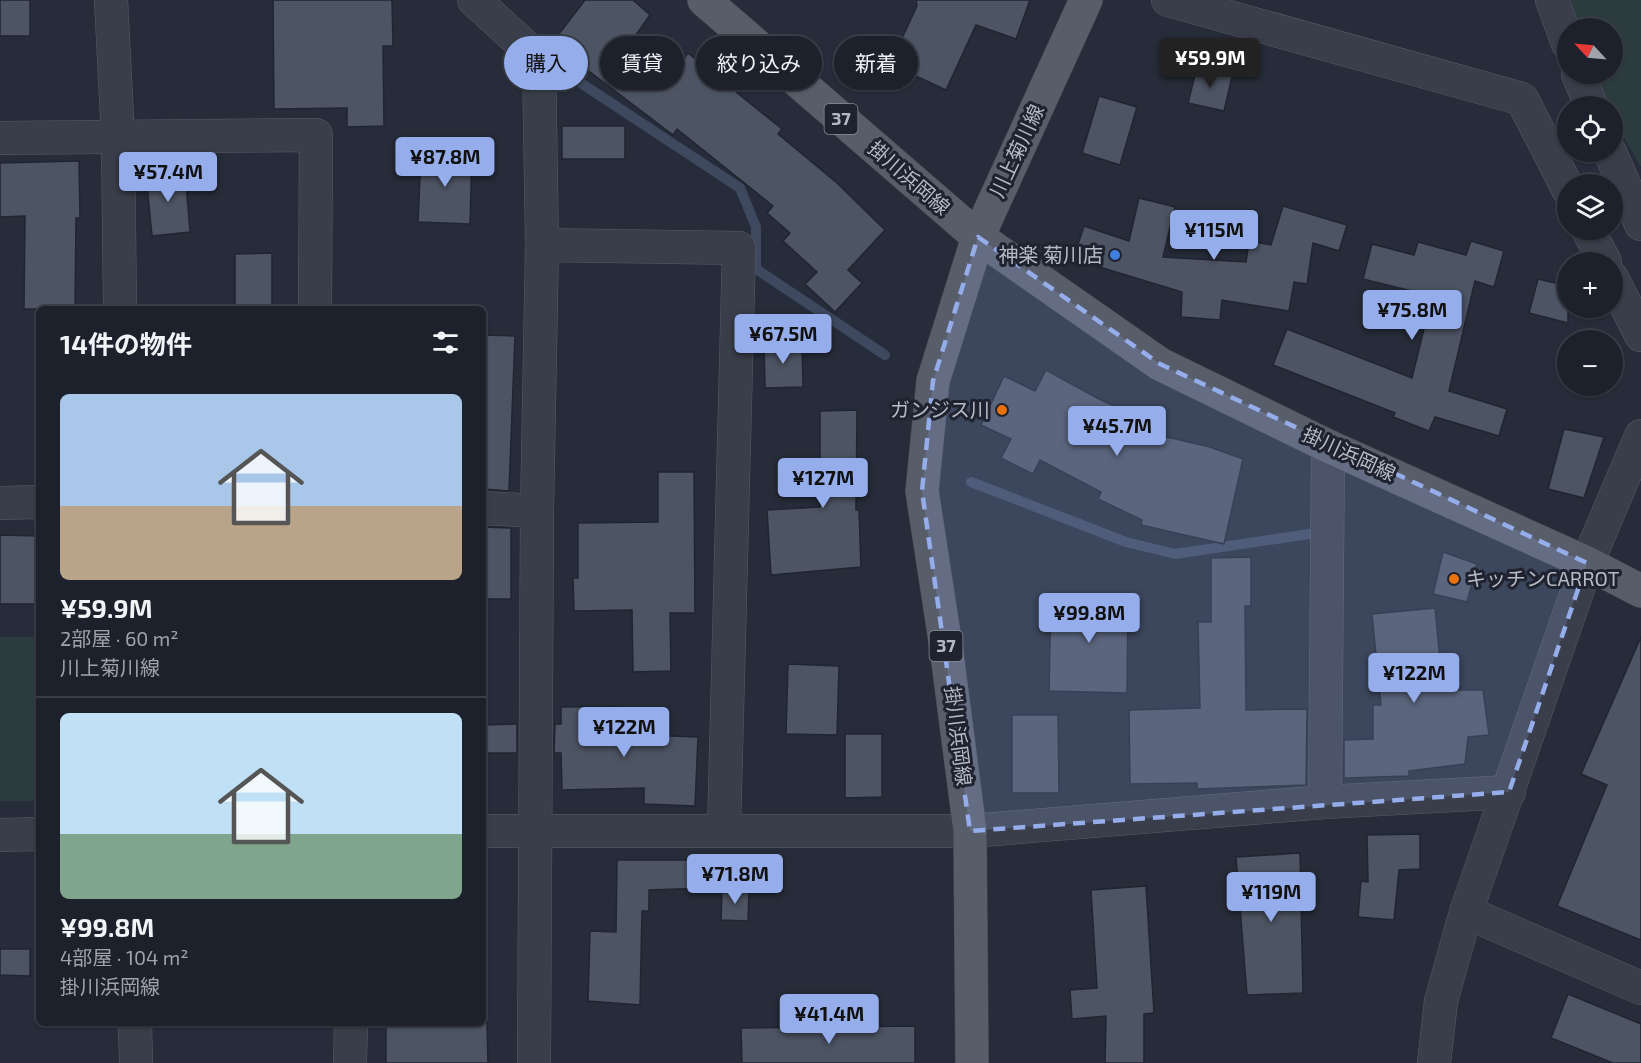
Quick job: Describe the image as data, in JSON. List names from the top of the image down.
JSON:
{
  "streets": {
    "main road": ["37", "川上菊川線", "掛川浜岡線"]
  },
  "crossings": [
    ["川上菊川線", "掛川浜岡線"]
  ],
  "places": ["神楽 菊川店", "ガンジス川", "キッチンCARROT"],
  "north": "top left",
  "page": {
    "map_buttons": ["+", "−"],
    "chip": [
      "購入",
      "賃貸",
      "絞り込み",
      "新着"
    ],
    "price": [
      "¥59.9M",
      "¥87.8M",
      "¥57.4M",
      "¥115M",
      "¥75.8M",
      "¥67.5M",
      "¥45.7M",
      "¥127M",
      "¥99.8M",
      "¥122M",
      "¥122M",
      "¥71.8M",
      "¥119M",
      "¥41.4M"
    ],
    "heading": "14件の物件",
    "list": [
      {
        "name": "¥59.9M",
        "note": "2部屋 · 60 m² · 川上菊川線"
      },
      {
        "name": "¥99.8M",
        "note": "4部屋 · 104 m² · 掛川浜岡線"
      }
    ]
  }
}
